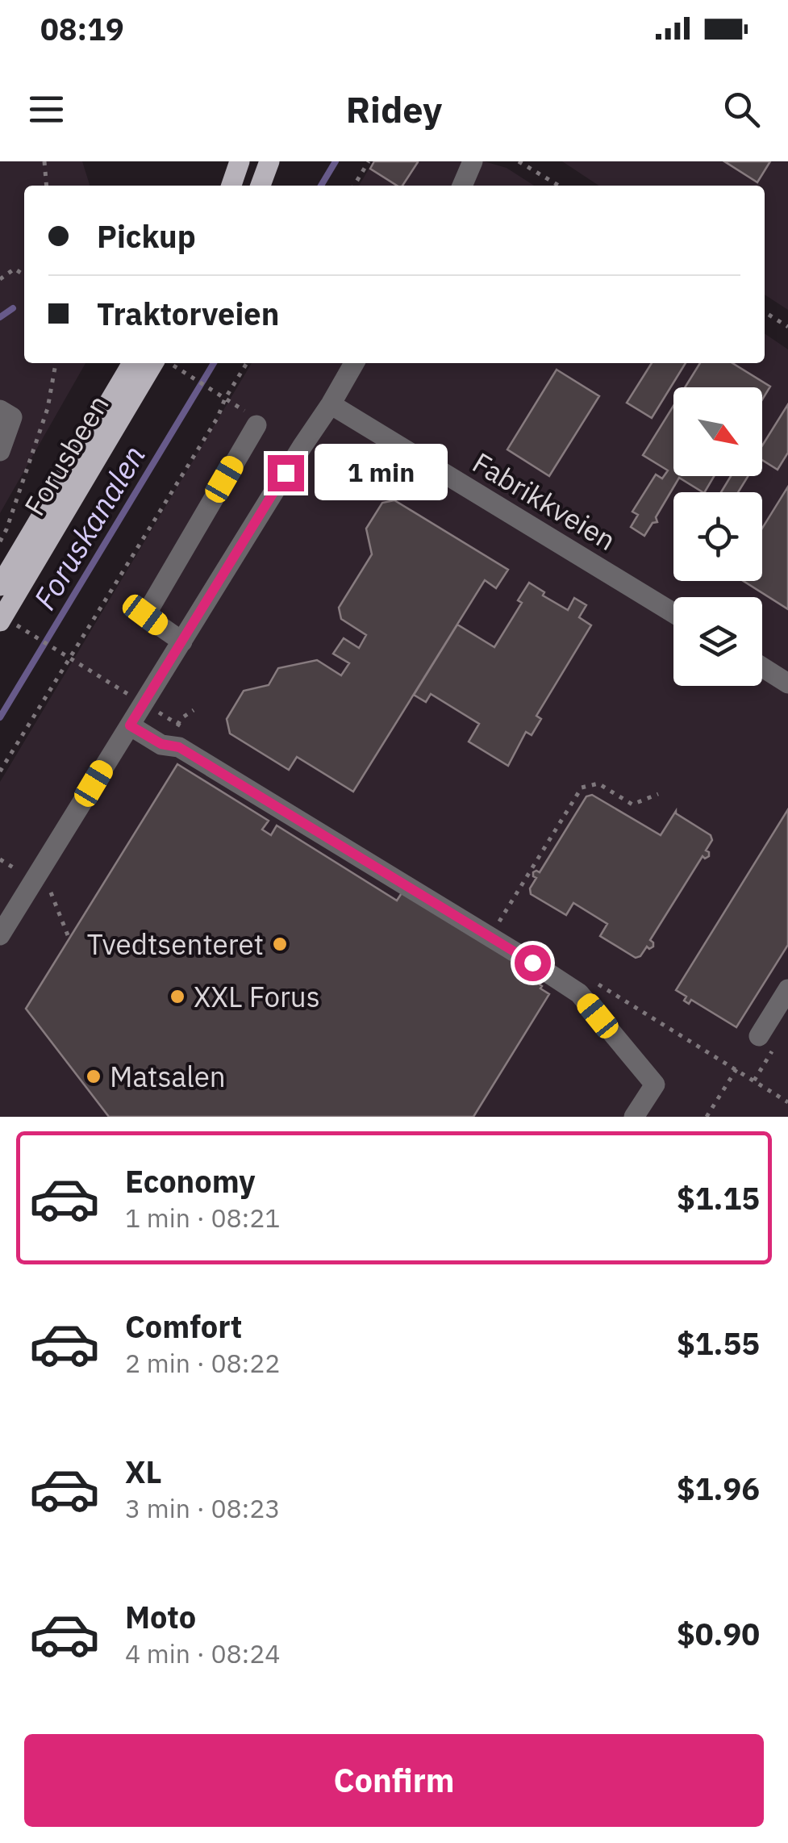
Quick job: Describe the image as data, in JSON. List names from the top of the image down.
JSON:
{
  "streets": {
    "main road": ["Forusbeen"],
    "street": ["Fabrikkveien"]
  },
  "water": ["Foruskanalen"],
  "places": ["Tvedtsenteret", "XXL Forus", "Matsalen"],
  "north": "bottom right",
  "page": {
    "status": "08:19",
    "header": "Ridey",
    "banner": ["Pickup", "Traktorveien"],
    "bubble": "1 min",
    "list": [
      {
        "name": "Economy",
        "note": "1 min · 08:21",
        "value": "$1.15"
      },
      {
        "name": "Comfort",
        "note": "2 min · 08:22",
        "value": "$1.55"
      },
      {
        "name": "XL",
        "note": "3 min · 08:23",
        "value": "$1.96"
      },
      {
        "name": "Moto",
        "note": "4 min · 08:24",
        "value": "$0.90"
      }
    ],
    "buttons": "Confirm"
  }
}
